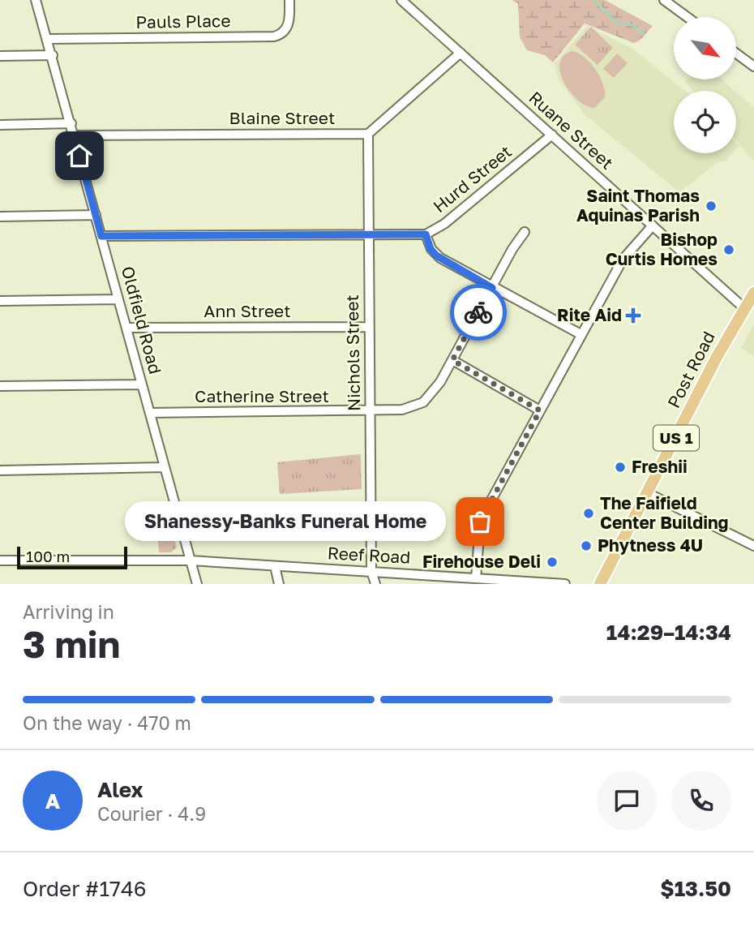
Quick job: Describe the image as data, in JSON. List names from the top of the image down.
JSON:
{
  "streets": {
    "main road": ["Post Road", "US 1"],
    "street": [
      "Pauls Place",
      "Blaine Street",
      "Ruane Street",
      "Hurd Street",
      "Ann Street",
      "Oldfield Road",
      "Nichols Street",
      "Catherine Street",
      "Reef Road"
    ]
  },
  "crossings": [
    ["Pauls Place", "Oldfield Road"],
    ["Blaine Street", "Oldfield Road"],
    ["Blaine Street", "Nichols Street"],
    ["Ruane Street", "Hurd Street"],
    ["Ruane Street", "Post Road"],
    ["Hurd Street", "Oldfield Road"],
    ["Hurd Street", "Nichols Street"],
    ["Ann Street", "Oldfield Road"],
    ["Ann Street", "Nichols Street"],
    ["Oldfield Road", "Catherine Street"],
    ["Oldfield Road", "Reef Road"],
    ["Nichols Street", "Catherine Street"],
    ["Nichols Street", "Reef Road"]
  ],
  "places": {
    "other": [
      "Saint Thomas Aquinas Parish",
      "Bishop Curtis Homes",
      "Freshii",
      "The Faifield Center Building",
      "Shanessy-Banks Funeral Home",
      "Phytness 4U",
      "Firehouse Deli"
    ],
    "health": ["Rite Aid"]
  },
  "scale_bar": "100 m",
  "north": "bottom right",
  "page": {
    "bubble": "Shanessy-Banks Funeral Home",
    "scale": "100 m",
    "heading": ["3 min", "Arriving in", "14:29–14:34"],
    "panel": [
      "Alex",
      "Courier · 4.9",
      "Order #1746",
      "$13.50"
    ],
    "bar": "On the way · 470 m",
    "round": "A"
  }
}
